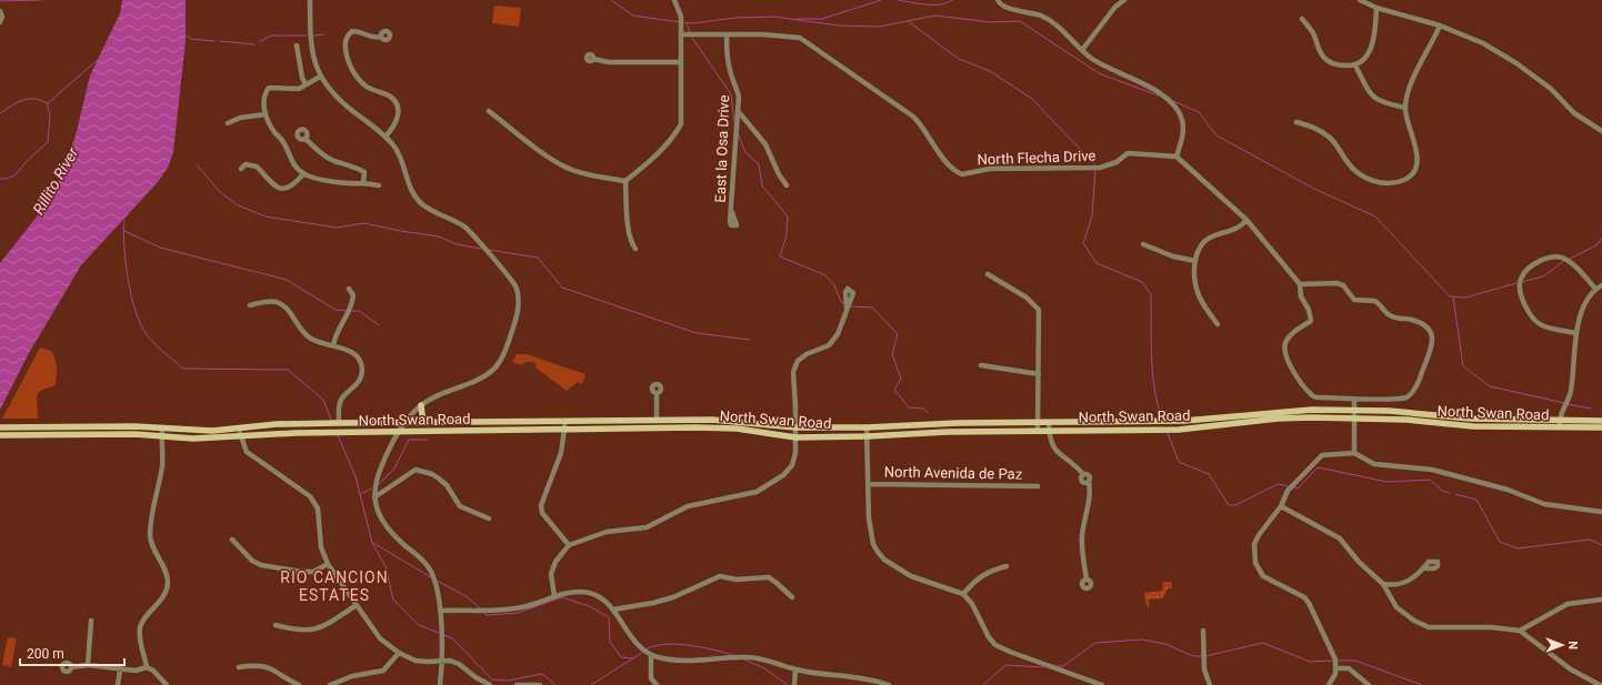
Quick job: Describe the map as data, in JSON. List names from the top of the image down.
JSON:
{
  "streets": {
    "main road": ["North Swan Road"],
    "street": ["East la Osa Drive", "North Flecha Drive", "North Avenida de Paz"]
  },
  "crossings": [
    ["East la Osa Drive", "North Flecha Drive"]
  ],
  "districts": ["RIO CANCION ESTATES"],
  "water": ["Rillito River"],
  "scale_bar": "200 m",
  "north": "right"
}
